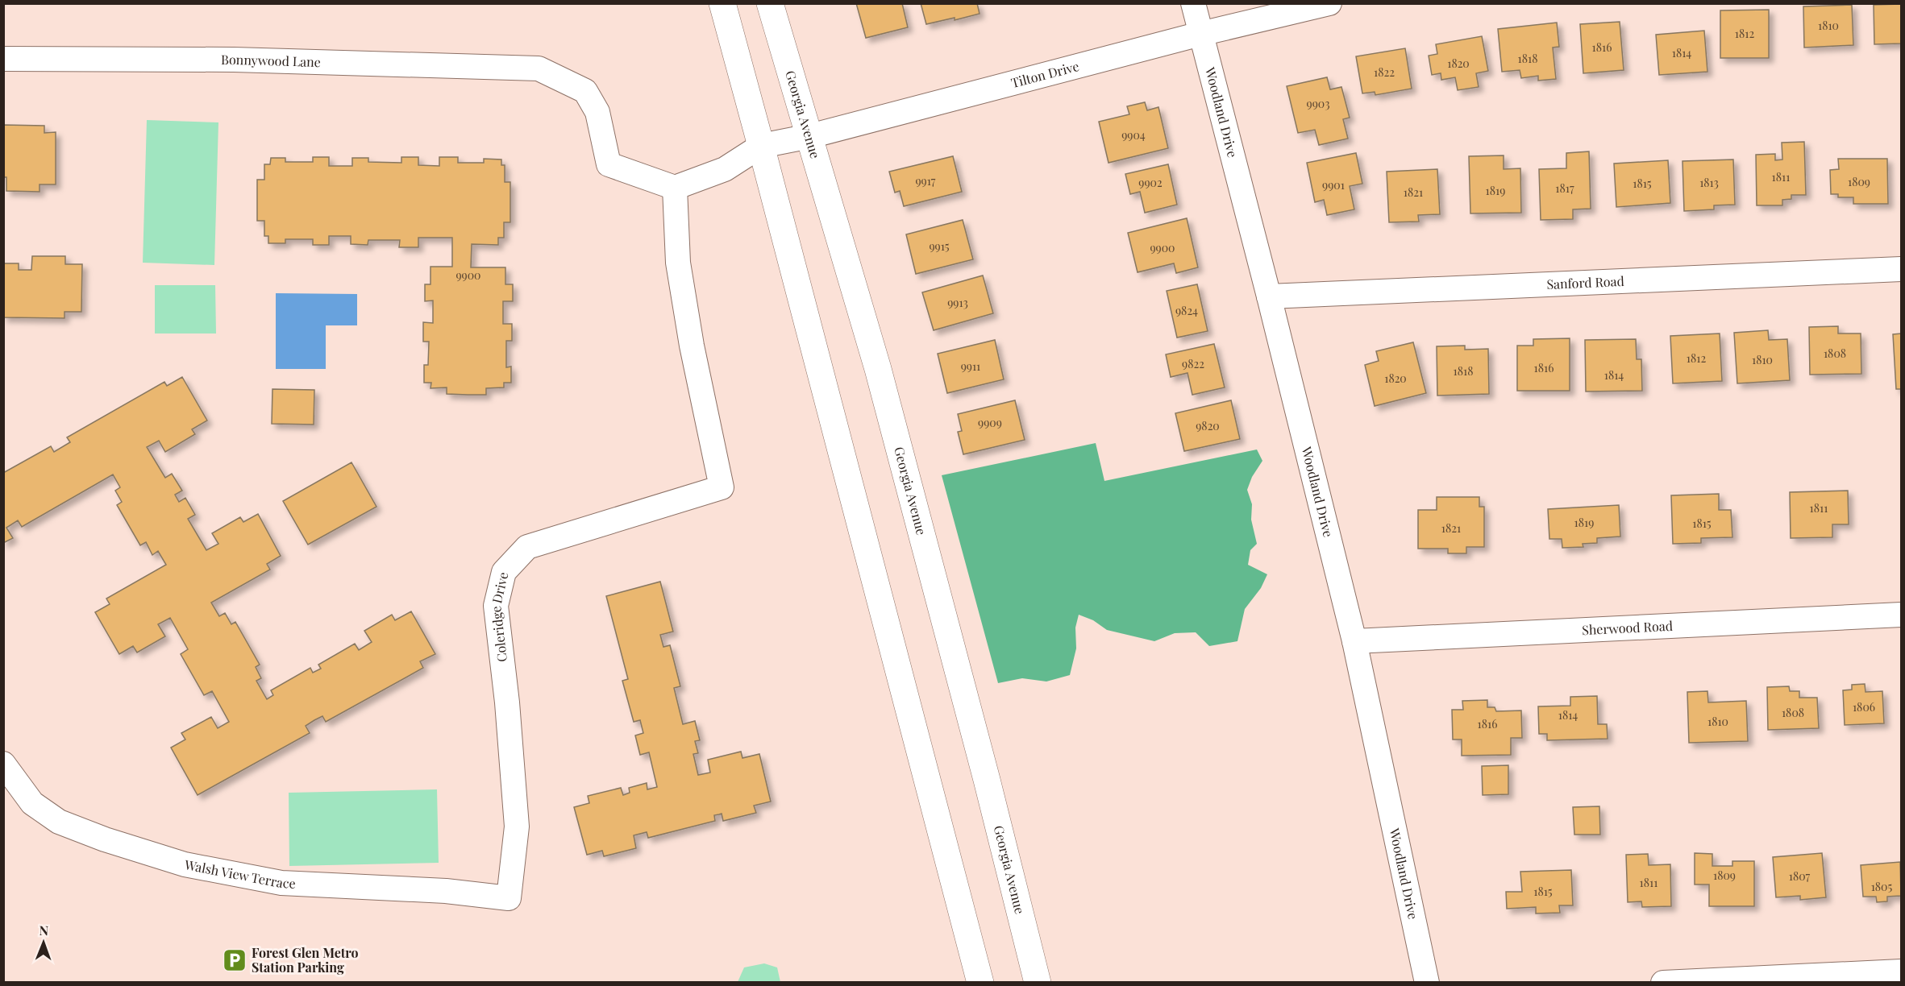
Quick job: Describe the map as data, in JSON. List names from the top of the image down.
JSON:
{
  "streets": {
    "main road": ["Georgia Avenue"],
    "street": [
      "Bonnywood Lane",
      "Tilton Drive",
      "Woodland Drive",
      "Sanford Road",
      "Coleridge Drive",
      "Sherwood Road",
      "Walsh View Terrace"
    ]
  },
  "crossings": [
    ["Bonnywood Lane", "Coleridge Drive"],
    ["Tilton Drive", "Woodland Drive"],
    ["Tilton Drive", "Georgia Avenue"],
    ["Woodland Drive", "Sanford Road"],
    ["Woodland Drive", "Sherwood Road"],
    ["Coleridge Drive", "Walsh View Terrace"]
  ],
  "places": {
    "parking": ["Forest Glen Metro Station Parking"]
  },
  "house_numbers": [
    "1810",
    "1812",
    "1816",
    "1814",
    "1818",
    "1820",
    "1822",
    "9903",
    "9904",
    "1811",
    "9917",
    "1809",
    "9902",
    "1813",
    "1815",
    "9901",
    "1817",
    "1819",
    "1821",
    "9915",
    "9900",
    "9900",
    "9913",
    "9824",
    "1808",
    "1812",
    "1810",
    "9822",
    "9911",
    "1816",
    "1818",
    "1814",
    "1820",
    "9909",
    "9820",
    "1811",
    "1819",
    "1815",
    "1821",
    "1806",
    "1808",
    "1814",
    "1810",
    "1816",
    "1809",
    "1807",
    "1811",
    "1805",
    "1815"
  ],
  "north": "top"
}
